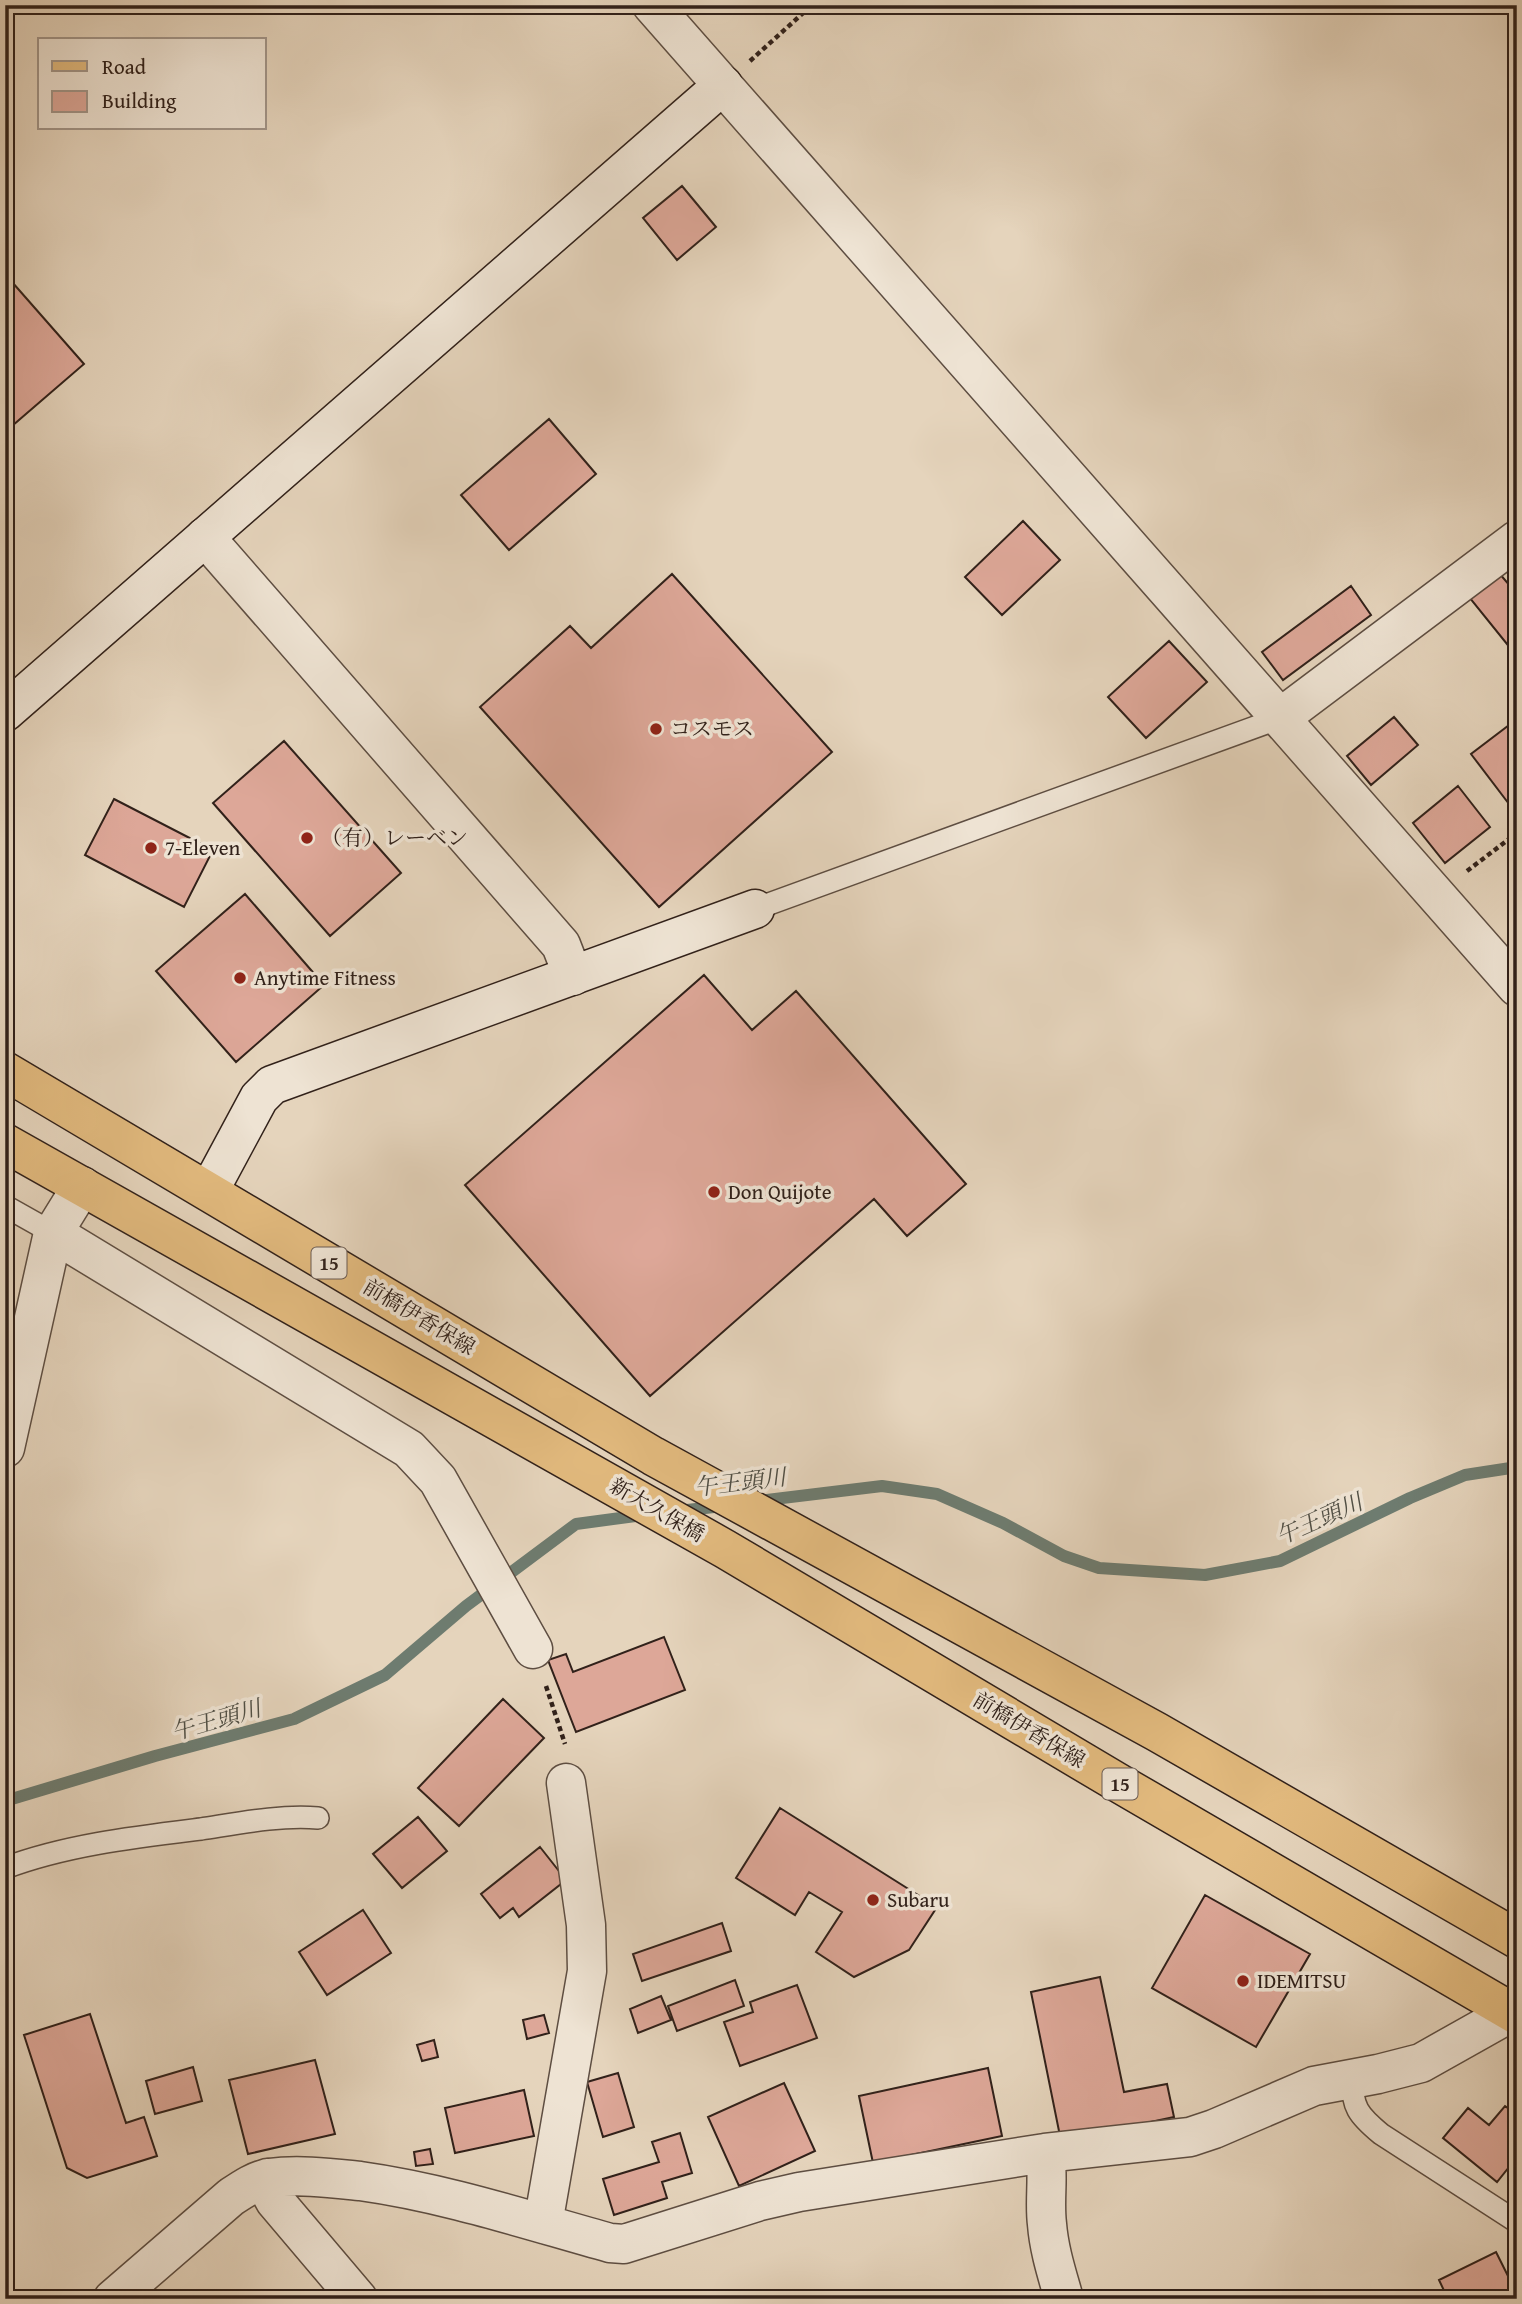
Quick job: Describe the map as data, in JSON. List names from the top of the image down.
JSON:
{
  "streets": {
    "main road": ["15", "前橋伊香保線", "新大久保橋"]
  },
  "crossings": [
    ["15", "新大久保橋"],
    ["前橋伊香保線", "新大久保橋"]
  ],
  "water": ["午王頭川"],
  "places": [
    "コスモス",
    "（有）レーベン",
    "7-Eleven",
    "Anytime Fitness",
    "Don Quijote",
    "Subaru",
    "IDEMITSU"
  ],
  "legend": ["Road", "Building"]
}
